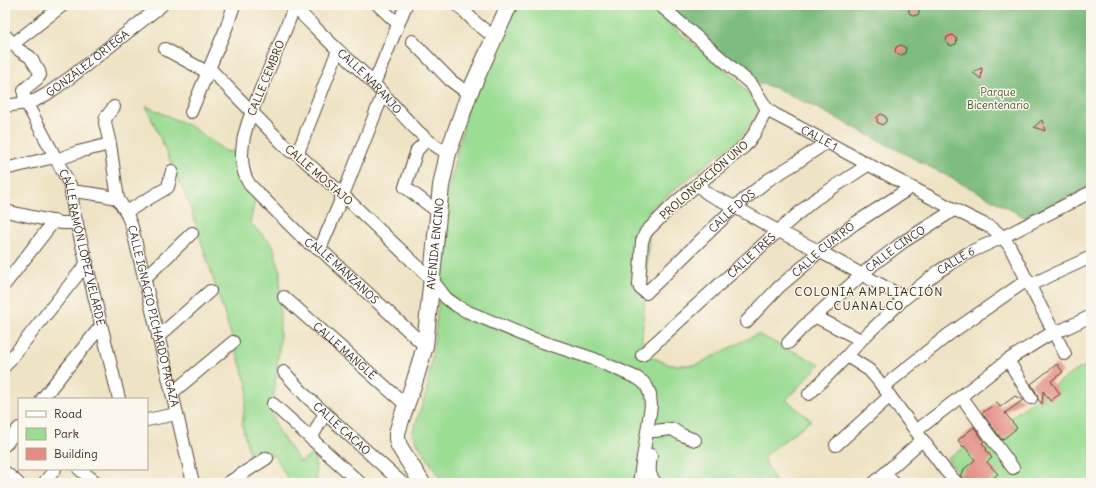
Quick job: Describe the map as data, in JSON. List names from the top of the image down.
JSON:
{
  "streets": {
    "main road": ["AVENIDA ENCINO"],
    "street": [
      "GONZÁLEZ ORTEGA",
      "CALLE CEMBRO",
      "CALLE NARANJO",
      "CALLE 1",
      "CALLE MOSTAJO",
      "PROLONGACIÓN UNO",
      "CALLE DOS",
      "CALLE RAMÓN LÓPEZ VELARDE",
      "CALLE CUATRO",
      "CALLE CINCO",
      "CALLE TRES",
      "CALLE 6",
      "CALLE MANZANOS",
      "CALLE IGNACIO PICHARDO PAGAZA",
      "CALLE MANGLE",
      "CALLE CACAO"
    ]
  },
  "crossings": [
    ["GONZÁLEZ ORTEGA", "CALLE RAMÓN LÓPEZ VELARDE"],
    ["CALLE CEMBRO", "CALLE NARANJO"],
    ["CALLE CEMBRO", "CALLE MOSTAJO"],
    ["CALLE CEMBRO", "CALLE MANZANOS"],
    ["CALLE NARANJO", "AVENIDA ENCINO"],
    ["CALLE 1", "PROLONGACIÓN UNO"],
    ["CALLE 1", "CALLE DOS"],
    ["CALLE 1", "CALLE CUATRO"],
    ["CALLE 1", "CALLE CINCO"],
    ["CALLE 1", "CALLE TRES"],
    ["CALLE 1", "CALLE 6"],
    ["CALLE MOSTAJO", "AVENIDA ENCINO"],
    ["PROLONGACIÓN UNO", "CALLE DOS"],
    ["AVENIDA ENCINO", "CALLE MANZANOS"],
    ["AVENIDA ENCINO", "CALLE MANGLE"]
  ],
  "districts": ["COLONIA AMPLIACIÓN CUANALCO"],
  "parks": ["Parque Bicentenario"],
  "legend": ["Road", "Park", "Building"]
}
